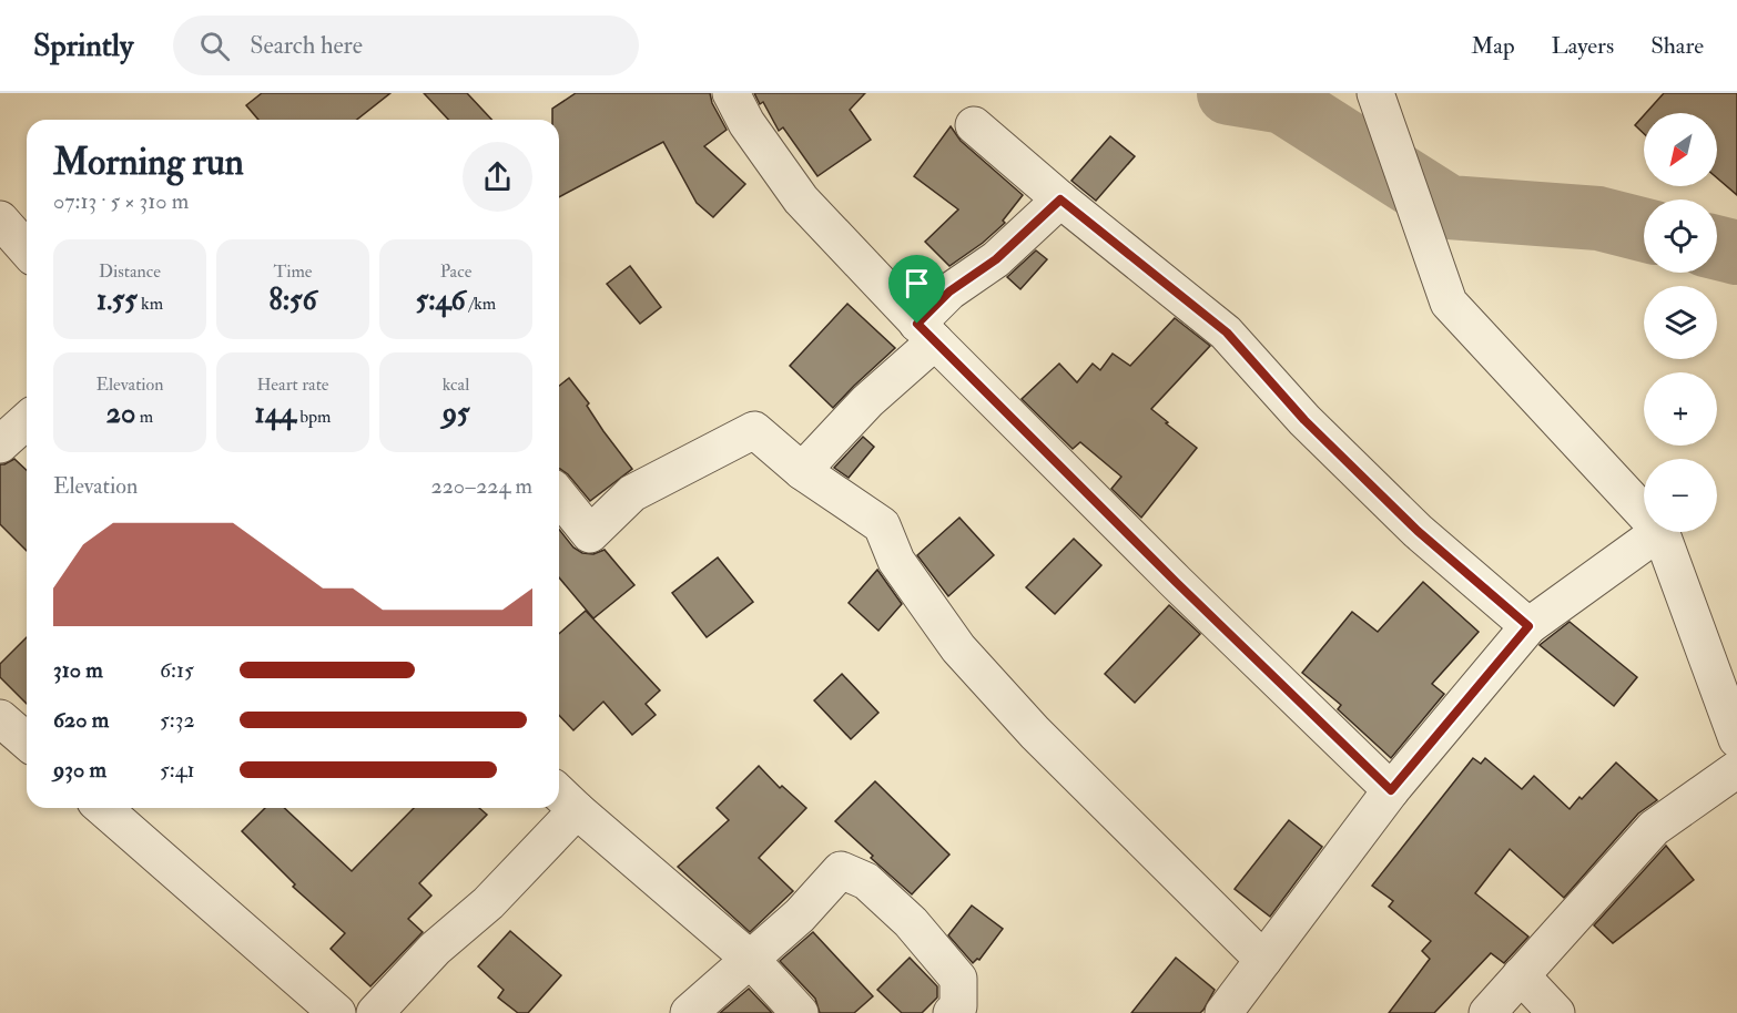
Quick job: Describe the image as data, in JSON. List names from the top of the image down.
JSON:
{
  "north": "bottom left",
  "page": {
    "header": "Sprintly",
    "search": "Search here",
    "nav": ["Map", "Layers", "Share"],
    "map_buttons": ["+", "−"],
    "heading": ["Morning run", "07:13 · 5 × 310 m"],
    "stats": [
      ["Distance", "1.55 km"],
      ["Time", "8:56"],
      ["Pace", "5:46 /km"],
      ["Elevation", "20 m"],
      ["Heart rate", "144 bpm"],
      ["kcal", "95"]
    ],
    "chart": ["Elevation", "220–224 m"],
    "list": [
      {
        "name": "310 m",
        "note": "6:15"
      },
      {
        "name": "620 m",
        "note": "5:32"
      },
      {
        "name": "930 m",
        "note": "5:41"
      }
    ]
  }
}
